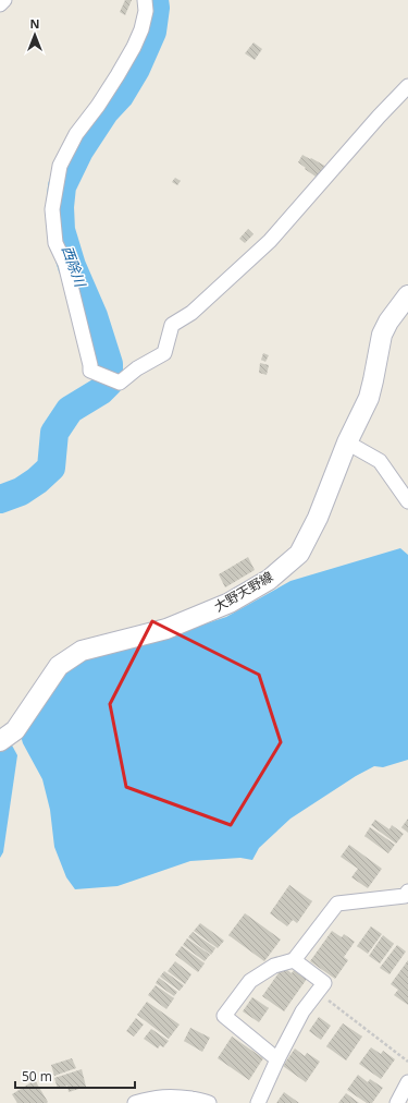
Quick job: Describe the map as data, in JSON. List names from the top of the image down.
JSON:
{
  "streets": {
    "main road": ["大野天野線"]
  },
  "water": ["西除川"],
  "scale_bar": "50 m",
  "north": "top"
}
